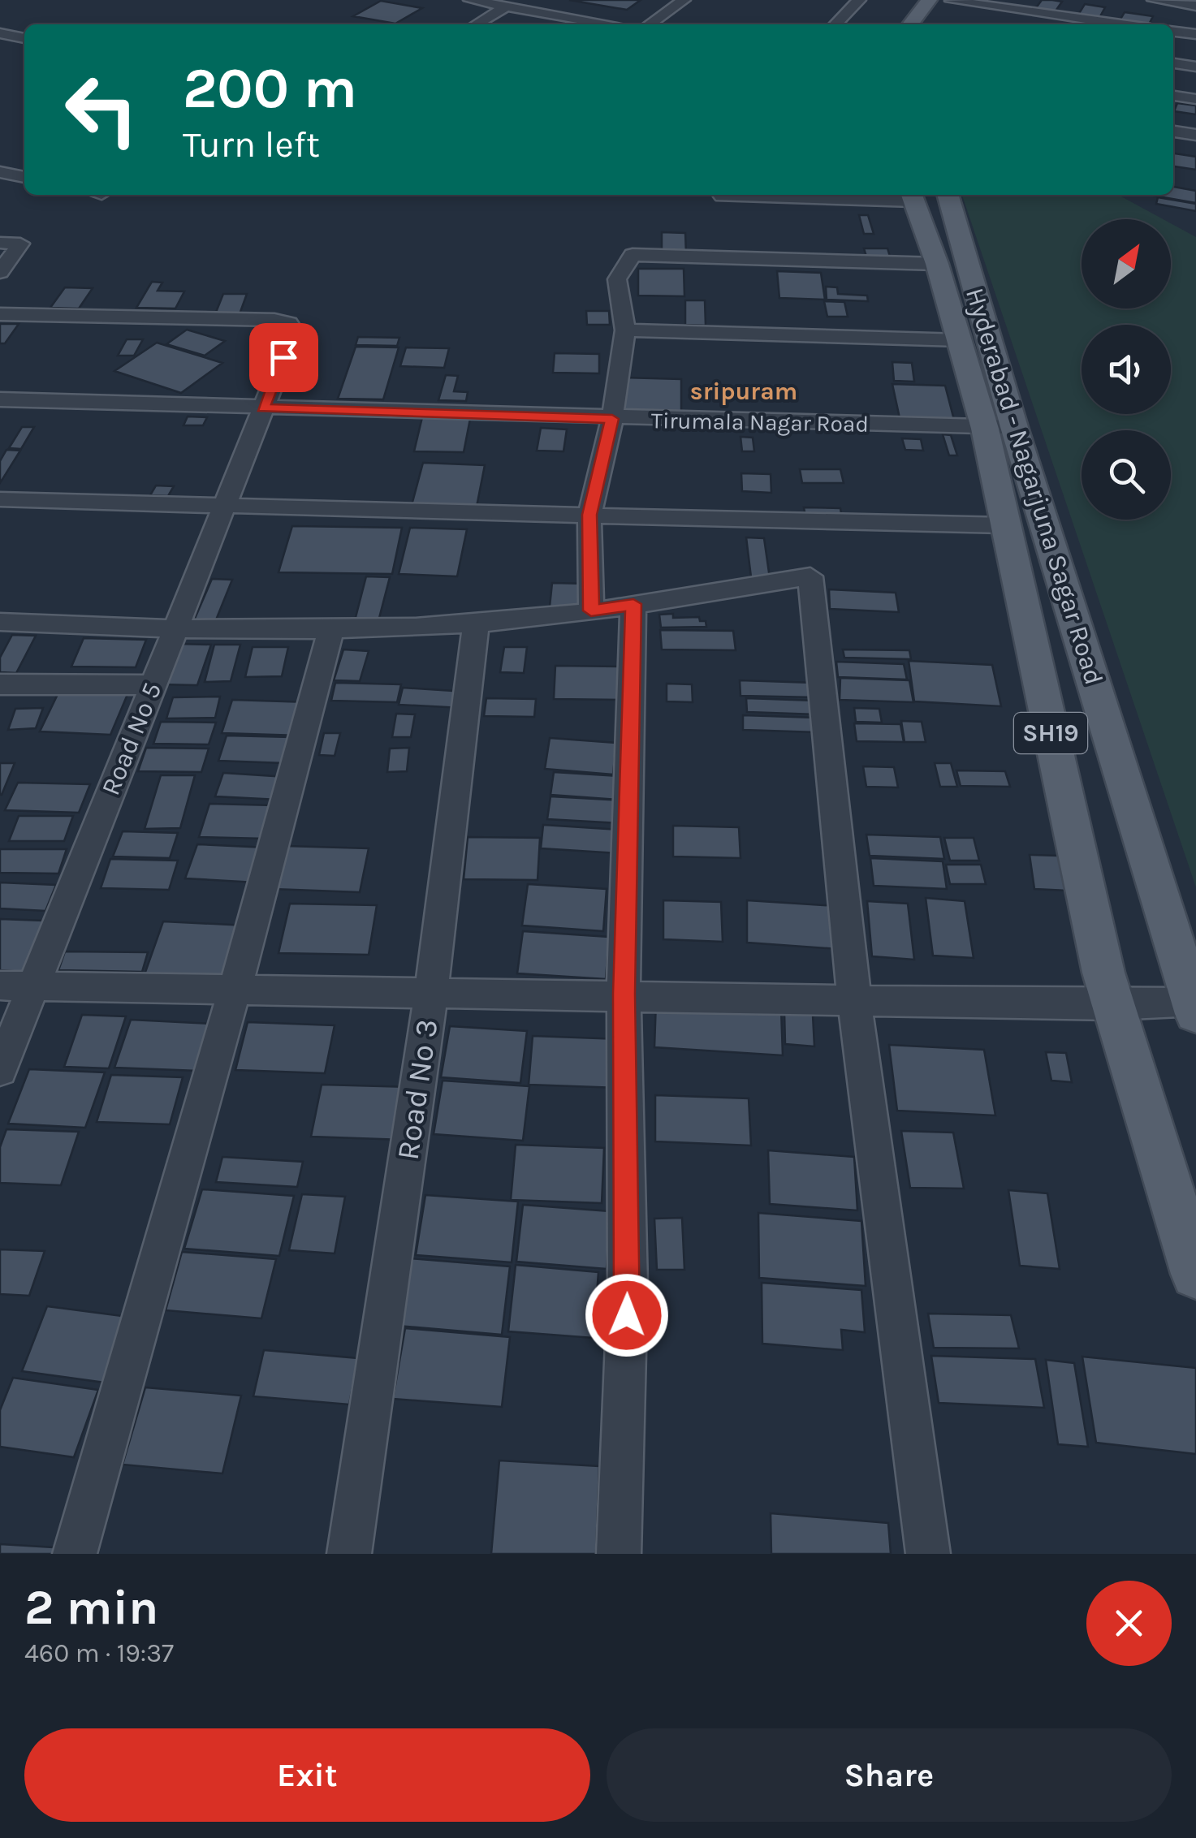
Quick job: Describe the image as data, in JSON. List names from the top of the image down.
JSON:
{
  "streets": {
    "main road": ["Hyderabad - Nagarjuna Sagar Road", "SH19"],
    "street": ["Tirumala Nagar Road", "Road No 5", "Road No 3"]
  },
  "crossings": [
    ["Tirumala Nagar Road", "Hyderabad - Nagarjuna Sagar Road"],
    ["Tirumala Nagar Road", "Road No 5"]
  ],
  "districts": ["sripuram"],
  "north": "top right",
  "page": {
    "turn": ["200 m", "Turn left"],
    "heading": ["2 min", "460 m · 19:37"],
    "buttons": ["Exit", "Share"]
  }
}
